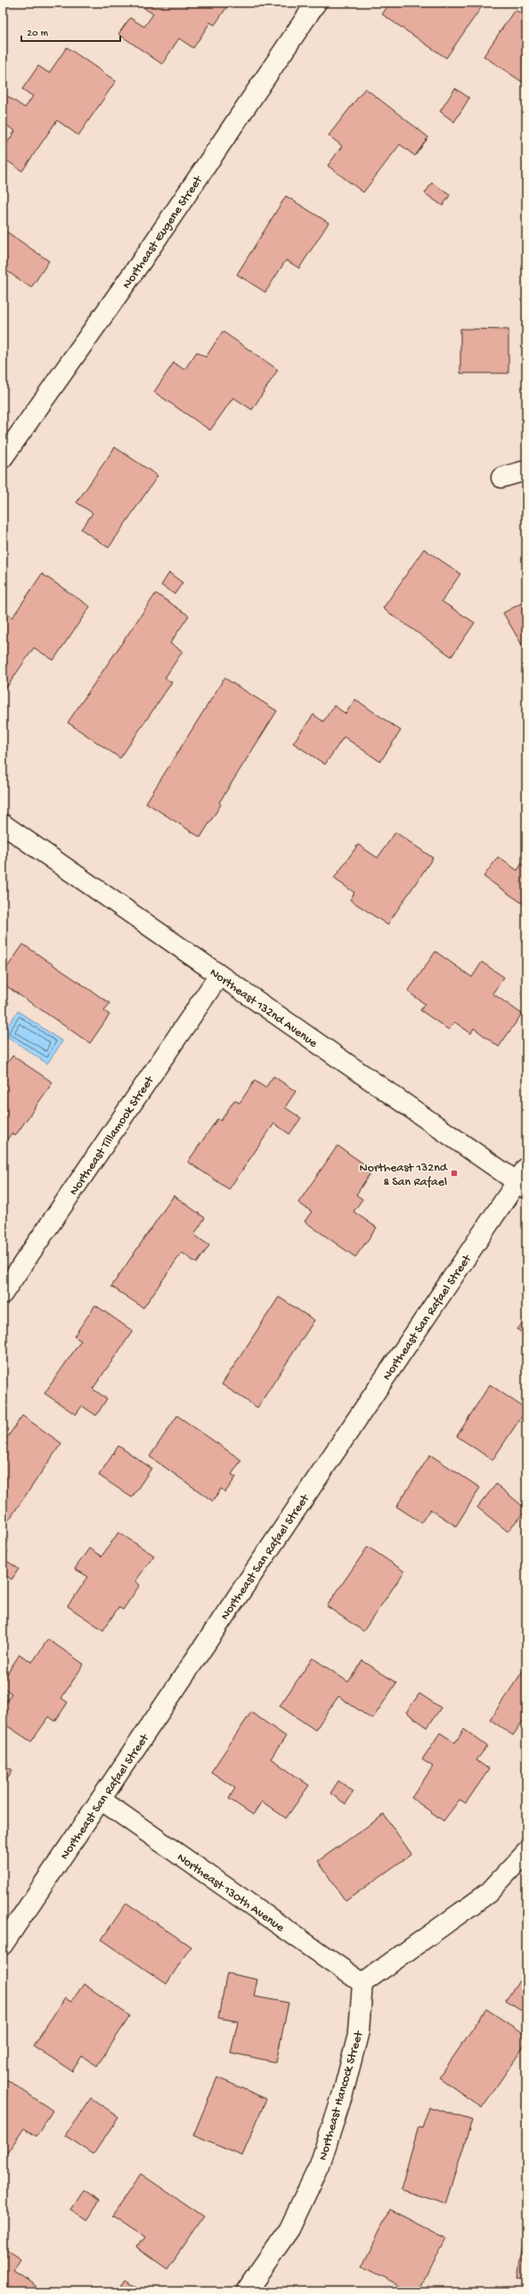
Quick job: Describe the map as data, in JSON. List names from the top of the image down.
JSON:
{
  "streets": {
    "street": [
      "Northeast Eugene Street",
      "Northeast 132nd Avenue",
      "Northeast Tillamook Street",
      "Northeast San Rafael Street",
      "Northeast 130th Avenue",
      "Northeast Hancock Street"
    ]
  },
  "crossings": [
    ["Northeast 132nd Avenue", "Northeast Tillamook Street"],
    ["Northeast 132nd Avenue", "Northeast San Rafael Street"],
    ["Northeast San Rafael Street", "Northeast 130th Avenue"],
    ["Northeast 130th Avenue", "Northeast Hancock Street"]
  ],
  "places": {
    "transit": ["Northeast 132nd & San Rafael"]
  },
  "scale_bar": "20 m"
}
